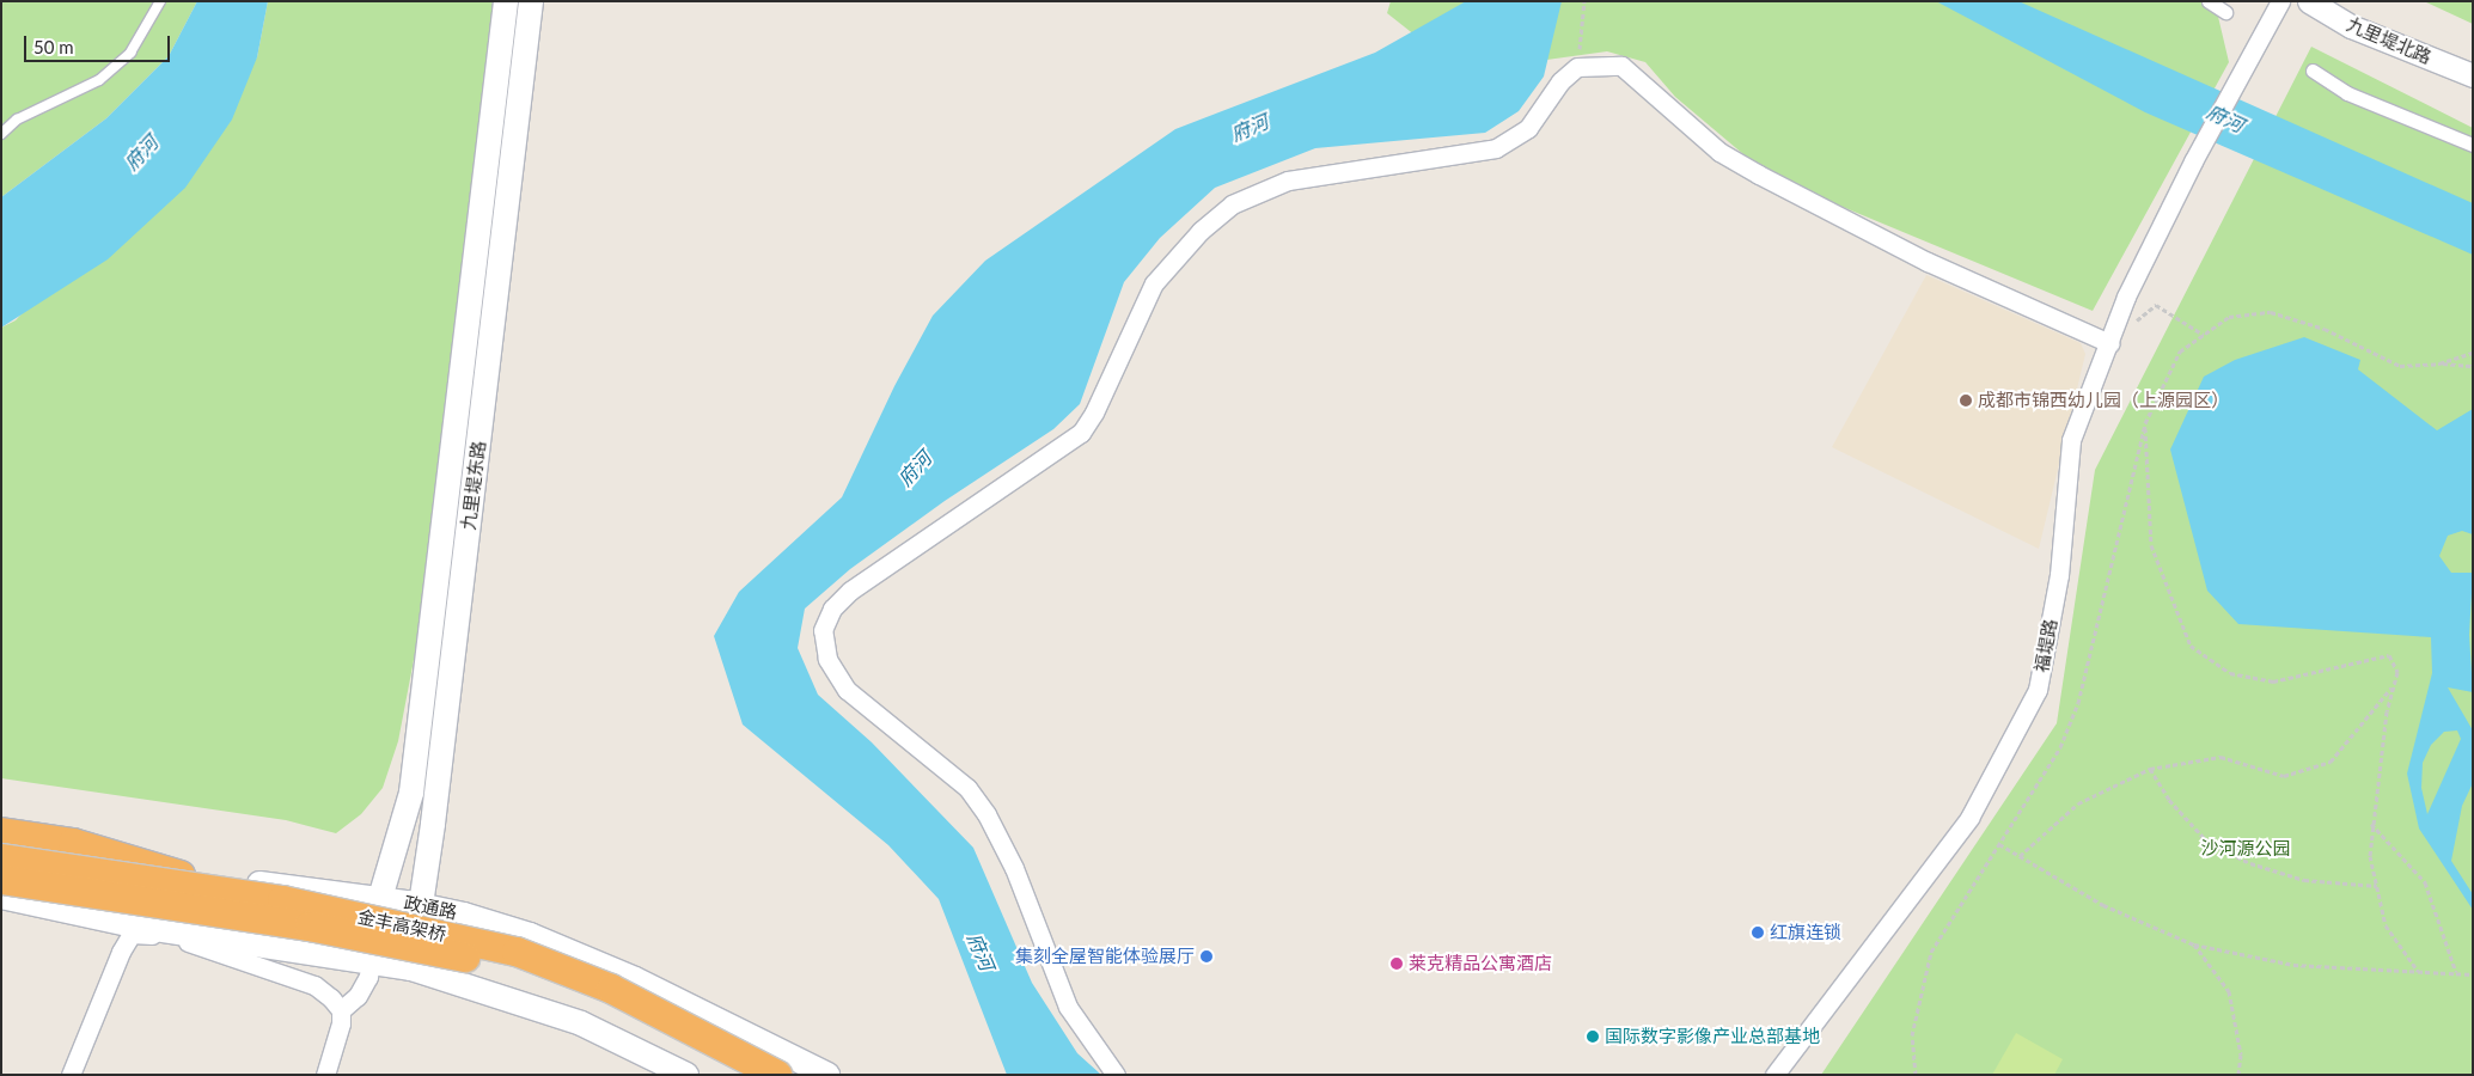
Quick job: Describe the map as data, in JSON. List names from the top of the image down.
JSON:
{
  "streets": {
    "highway": ["金丰高架桥"],
    "main road": ["九里堤东路", "政通路"],
    "street": ["九里堤北路", "福堤路"]
  },
  "crossings": [
    ["九里堤东路", "政通路"]
  ],
  "water": ["府河"],
  "parks": ["沙河源公园"],
  "places": [
    "成都市锦西幼儿园（上源园区）",
    "红旗连锁",
    "集刻全屋智能体验展厅",
    "莱克精品公寓酒店",
    "国际数字影像产业总部基地"
  ],
  "scale_bar": "50 m"
}
